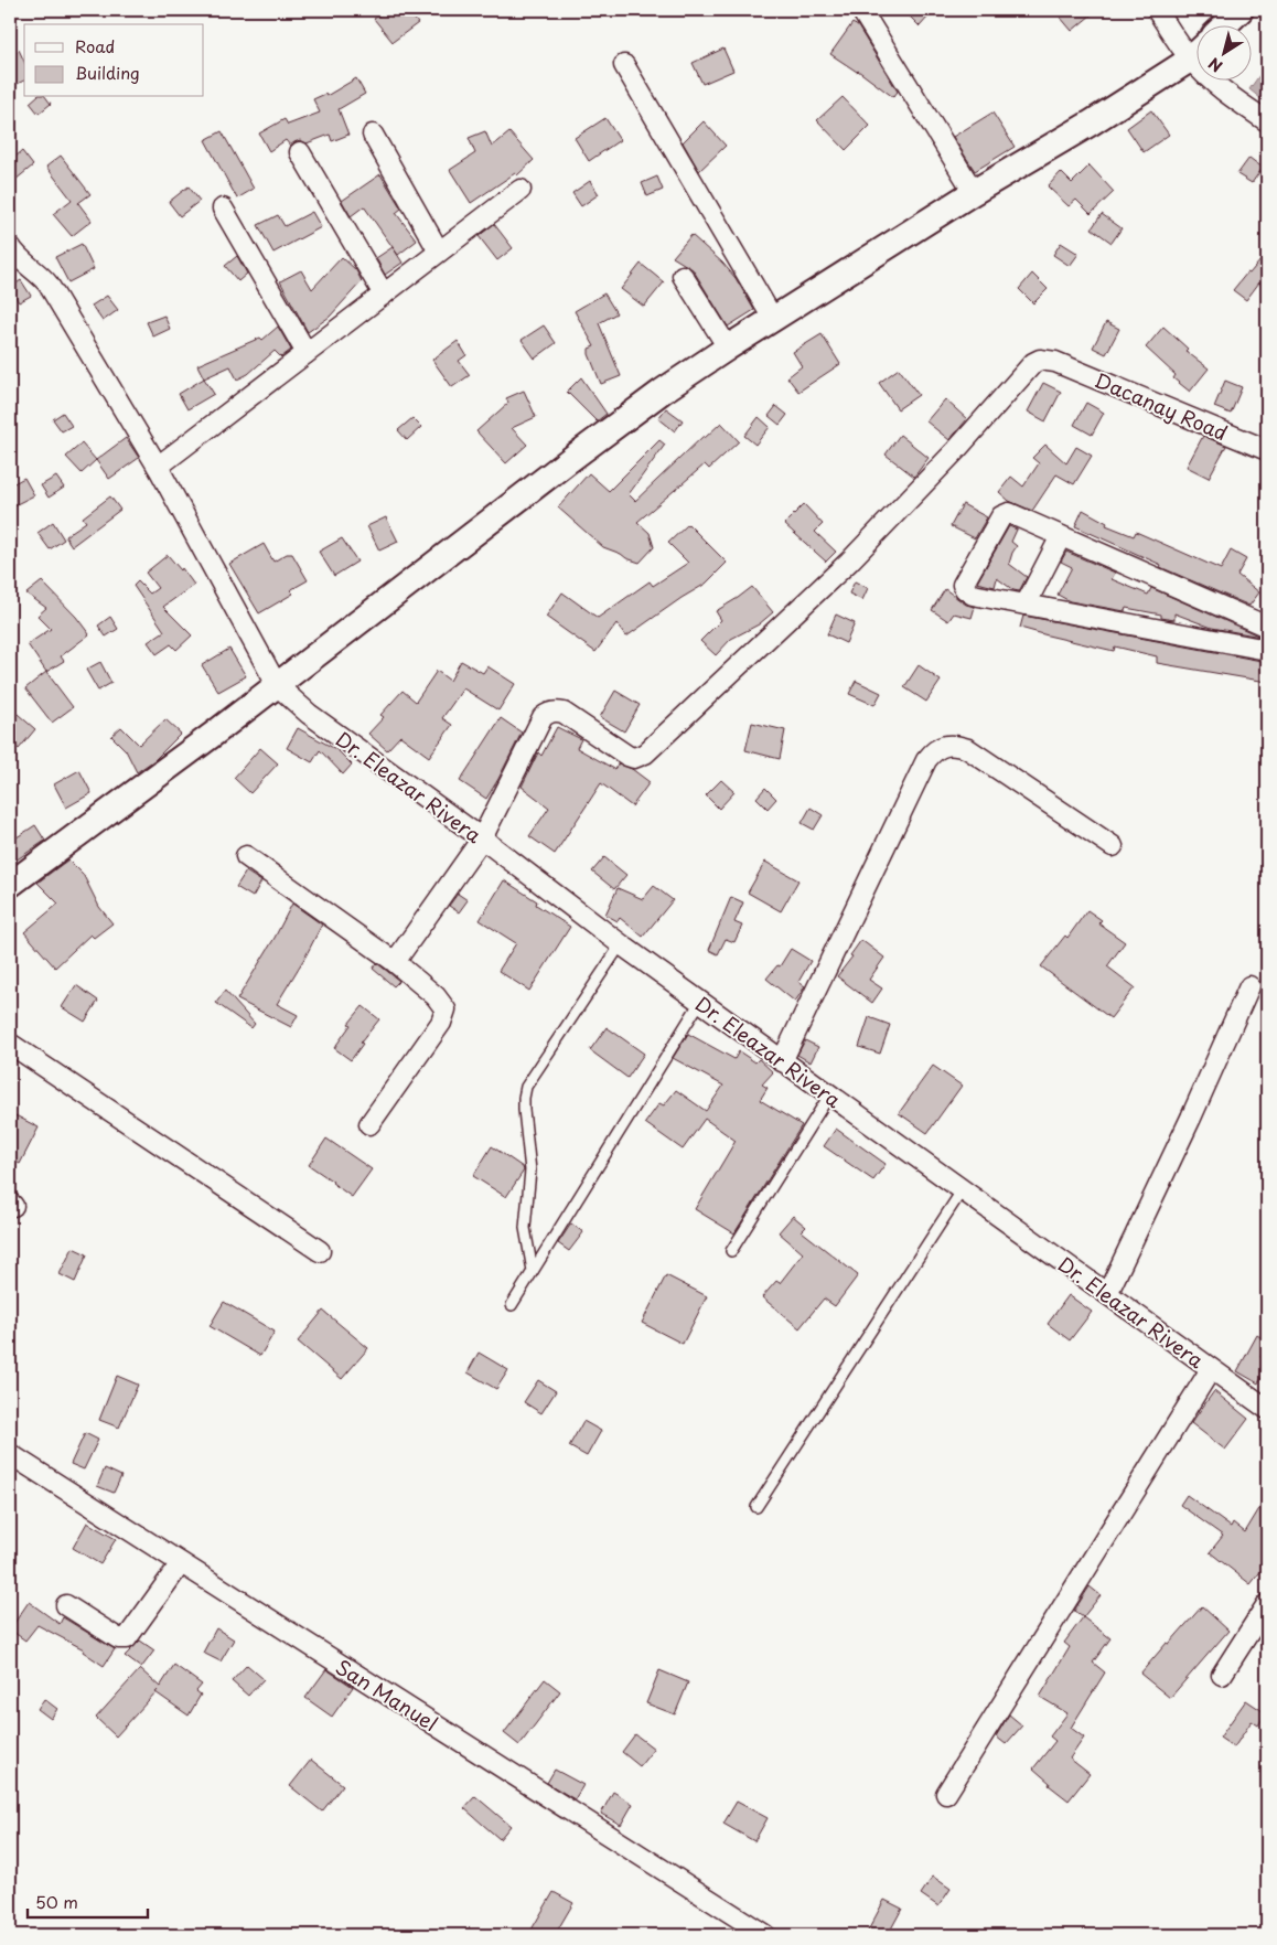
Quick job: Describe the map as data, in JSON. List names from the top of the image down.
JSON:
{
  "streets": {
    "street": ["Dacanay Road", "Dr. Eleazar Rivera", "San Manuel"]
  },
  "crossings": [
    ["Dacanay Road", "Dr. Eleazar Rivera"]
  ],
  "legend": ["Road", "Building"],
  "scale_bar": "50 m",
  "north": "bottom left"
}
